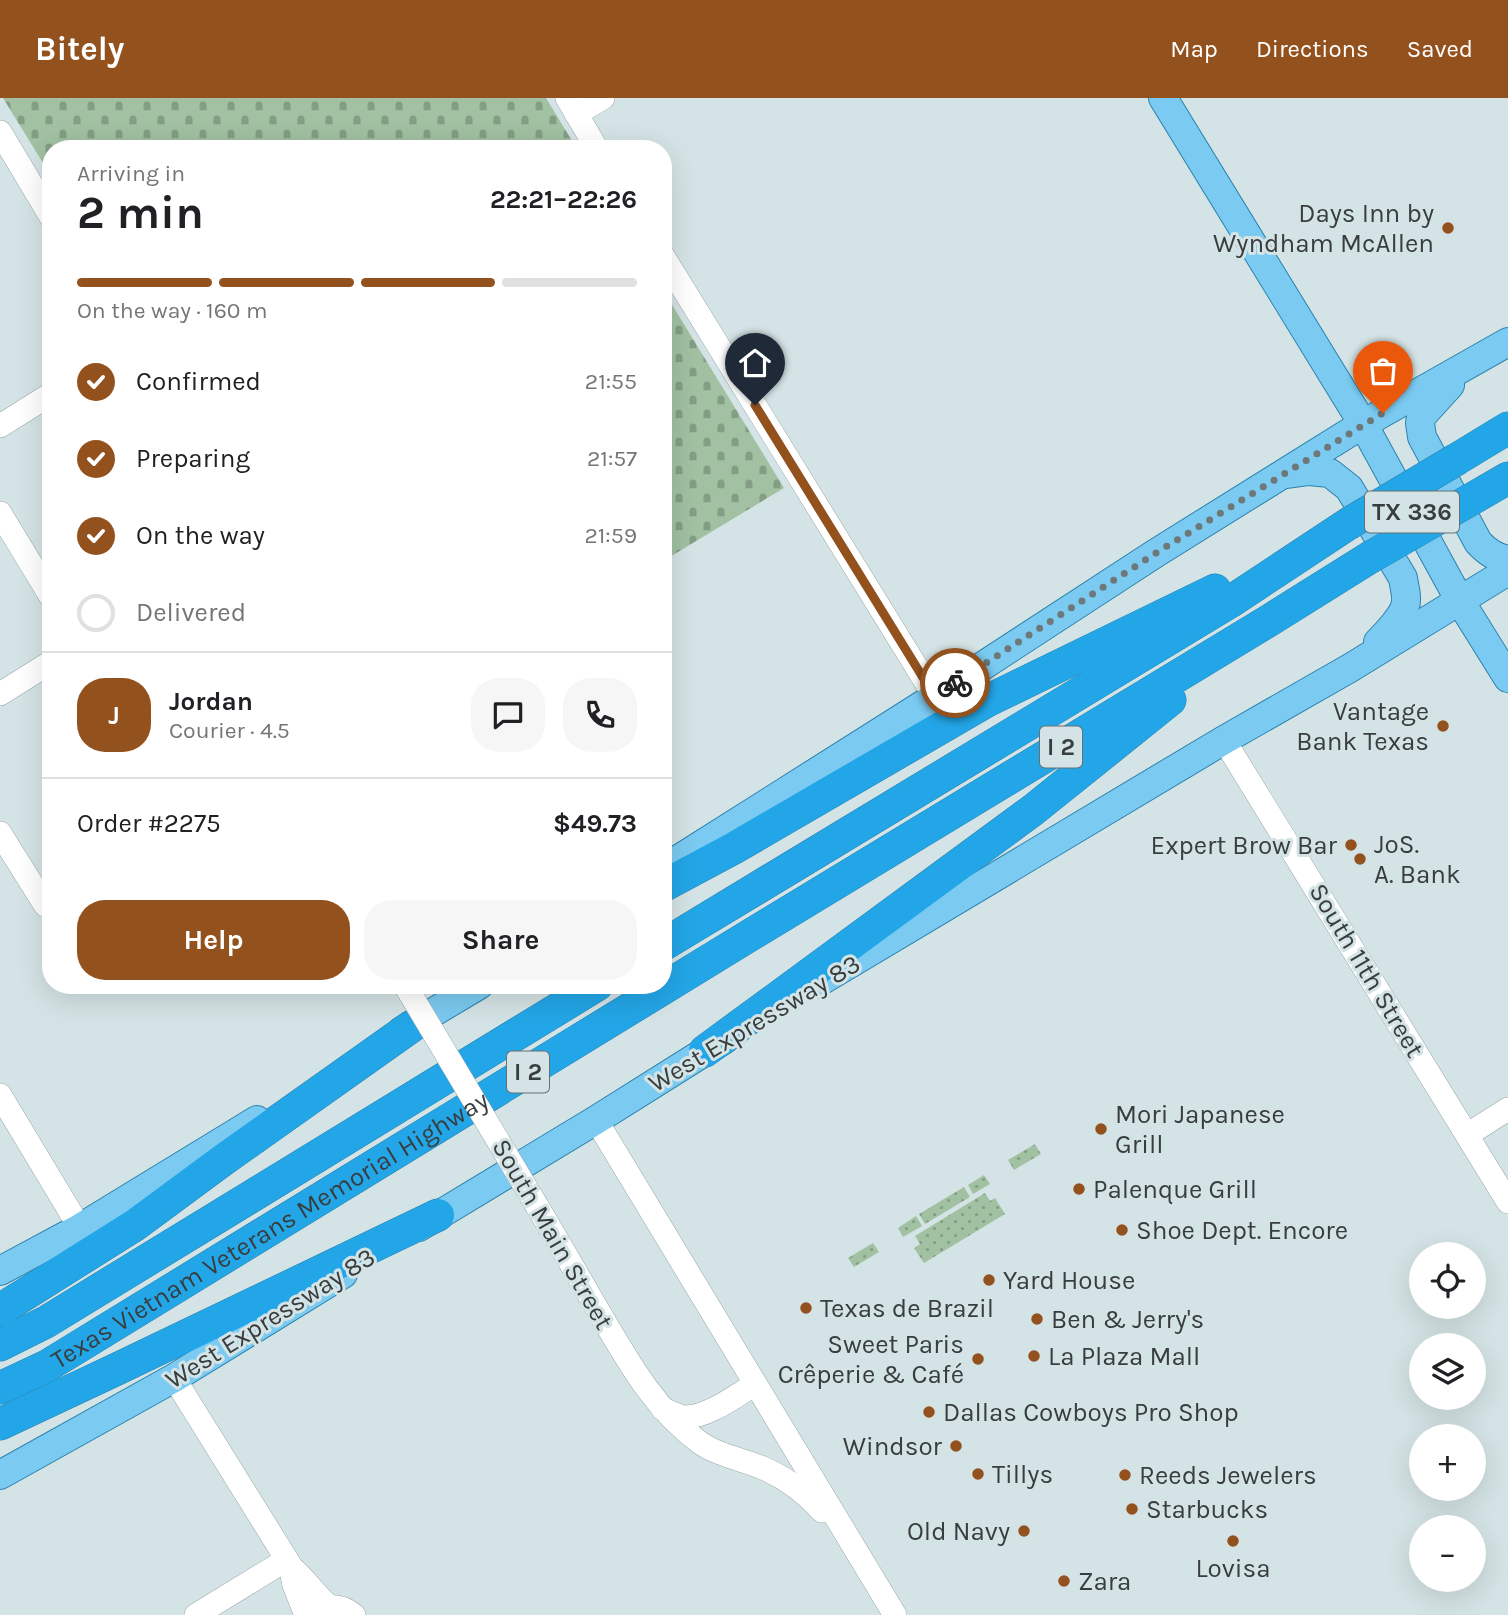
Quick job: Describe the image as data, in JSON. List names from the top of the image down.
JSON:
{
  "streets": {
    "highway": ["I 2", "Texas Vietnam Veterans Memorial Highway"],
    "main road": ["TX 336", "West Expressway 83"],
    "street": ["South 11th Street", "South Main Street"]
  },
  "crossings": [
    ["TX 336", "West Expressway 83"],
    ["South 11th Street", "West Expressway 83"],
    ["West Expressway 83", "South Main Street"]
  ],
  "places": [
    "Days Inn by Wyndham McAllen",
    "Vantage Bank Texas",
    "Expert Brow Bar",
    "JoS. A. Bank",
    "Mori Japanese Grill",
    "Palenque Grill",
    "Shoe Dept. Encore",
    "Yard House",
    "Texas de Brazil",
    "Ben & Jerry's",
    "La Plaza Mall",
    "Sweet Paris Crêperie & Café",
    "Dallas Cowboys Pro Shop",
    "Windsor",
    "Tillys",
    "Reeds Jewelers",
    "Starbucks",
    "Old Navy",
    "Lovisa",
    "Zara"
  ],
  "page": {
    "header": "Bitely",
    "nav": ["Map", "Directions", "Saved"],
    "heading": ["2 min", "Arriving in", "22:21–22:26"],
    "panel": [
      "Jordan",
      "Courier · 4.5",
      "Order #2275",
      "$49.73"
    ],
    "bar": "On the way · 160 m",
    "list": [
      ["Confirmed", "21:55"],
      ["Preparing", "21:57"],
      ["On the way", "21:59"],
      "Delivered"
    ],
    "round": "J",
    "buttons": ["Help", "Share"],
    "map_buttons": ["+", "−"]
  }
}
